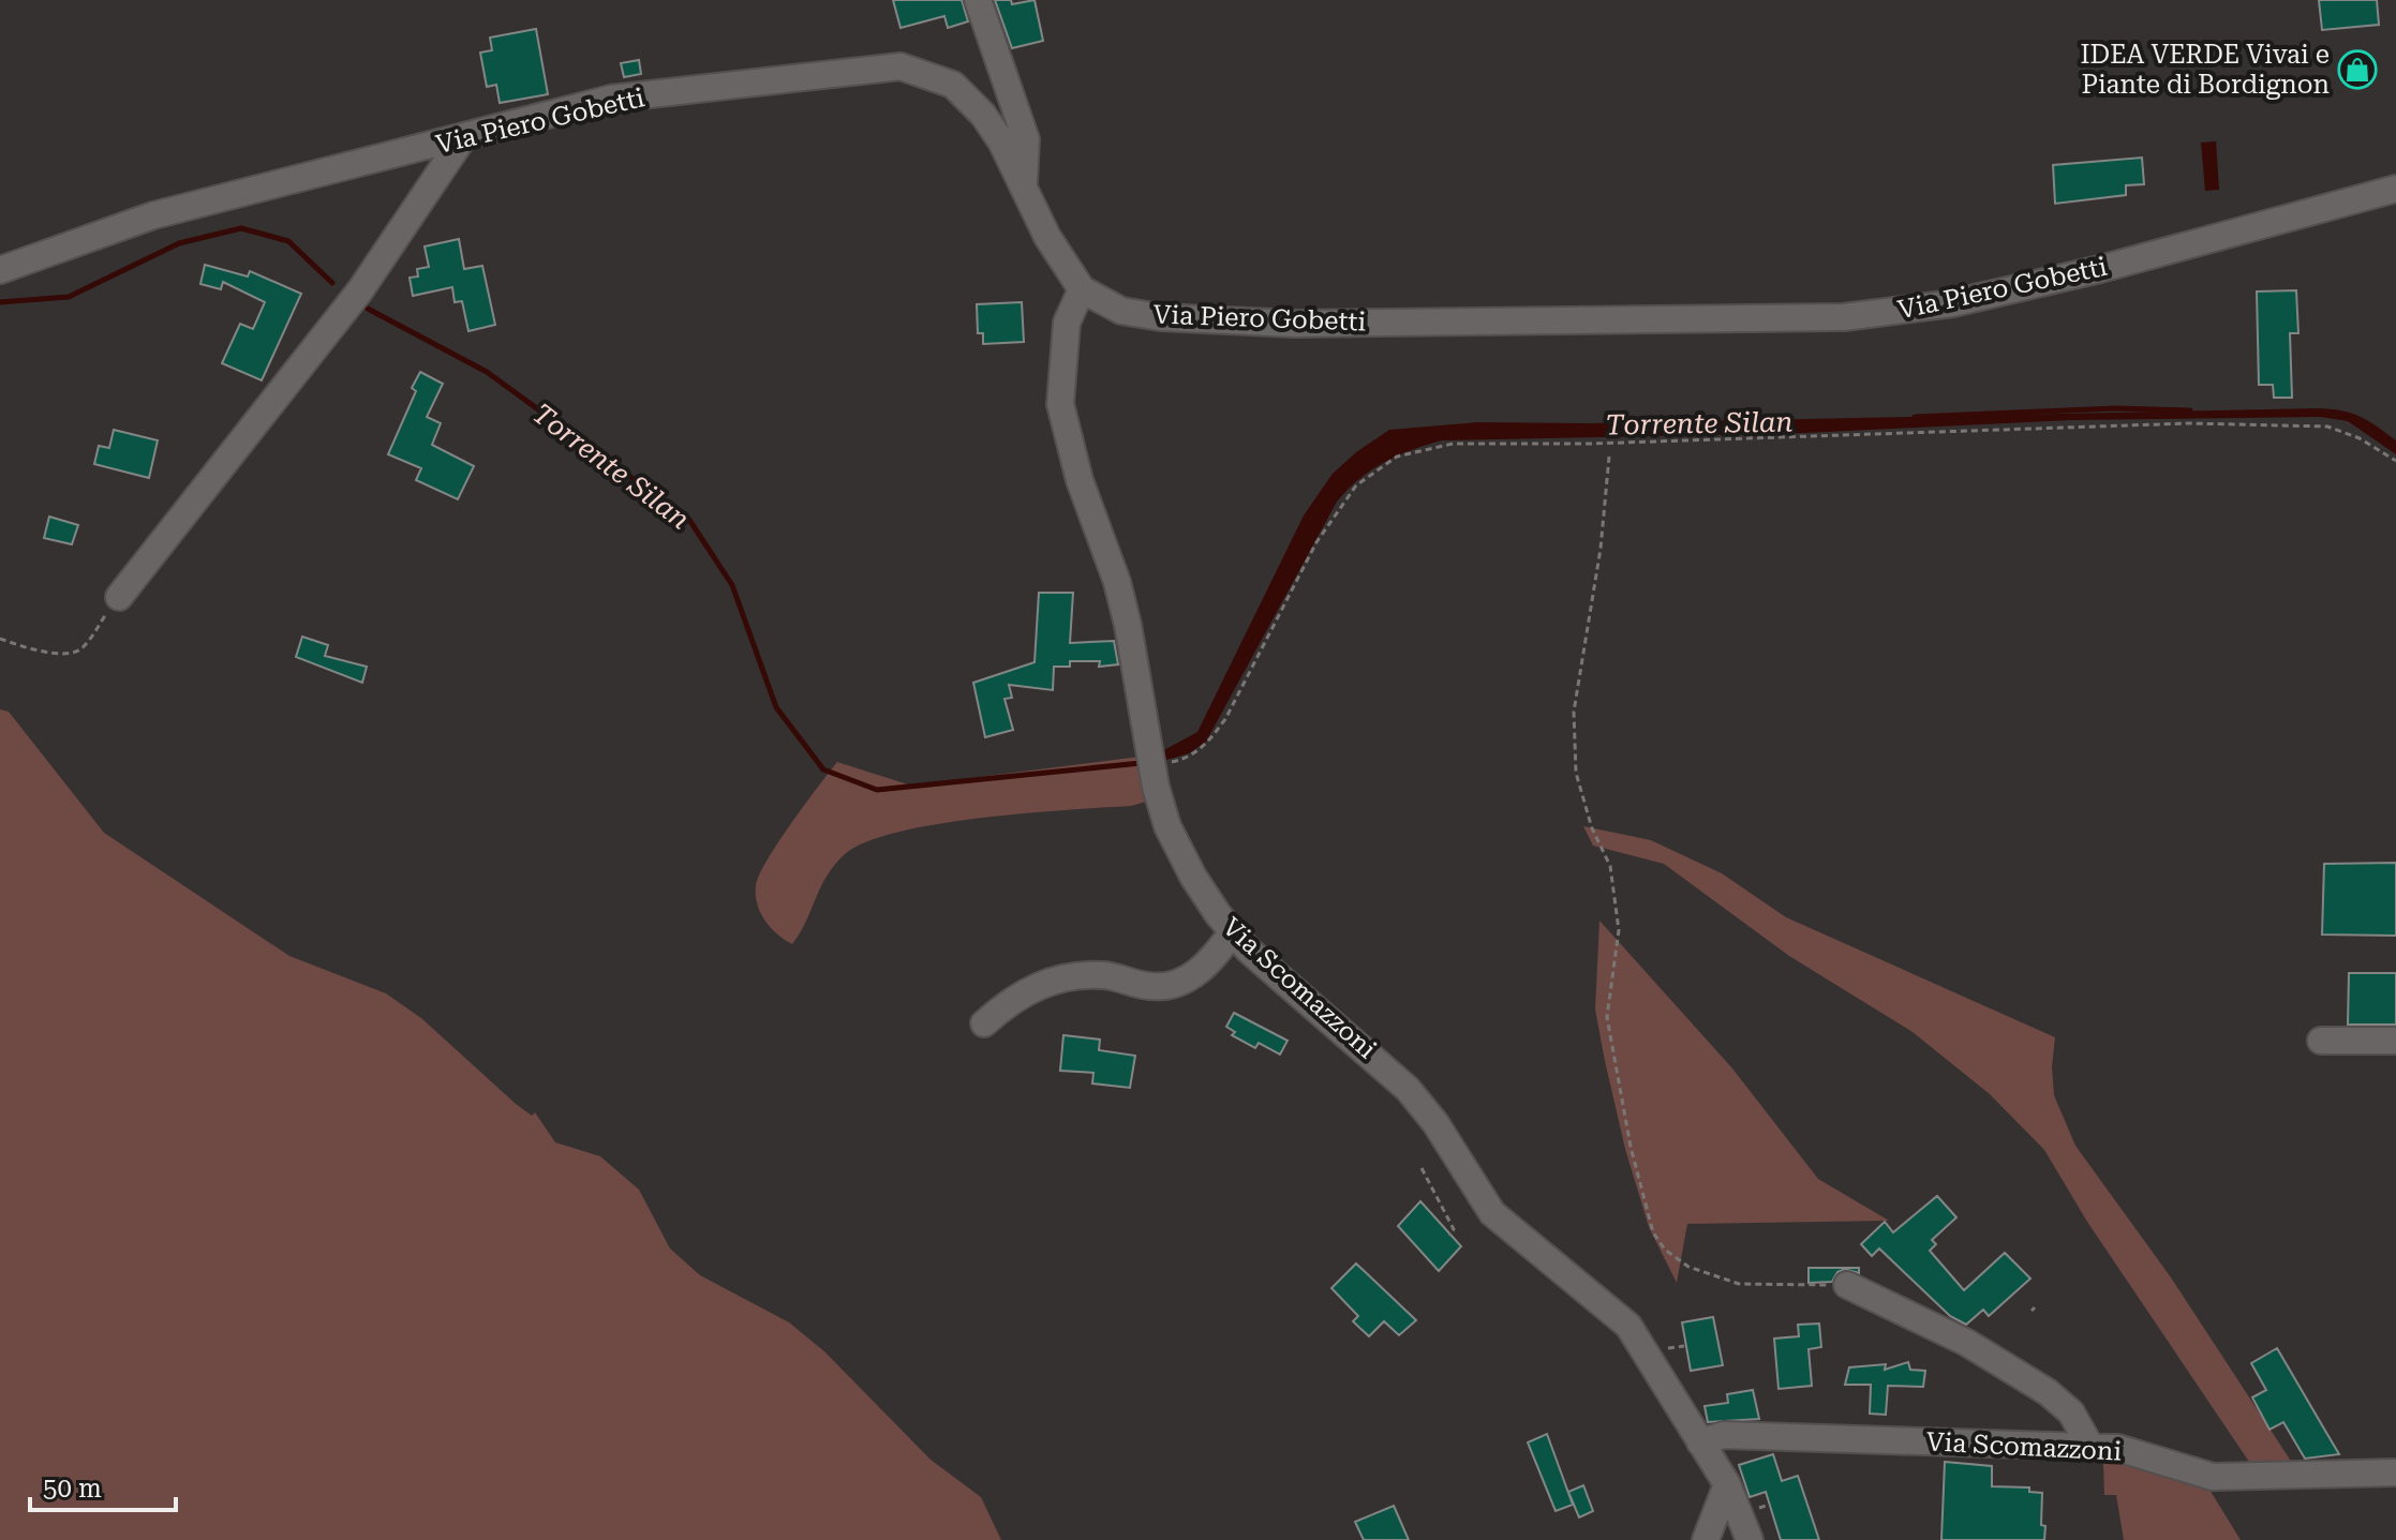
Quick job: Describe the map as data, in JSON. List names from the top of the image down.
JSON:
{
  "streets": {
    "street": ["Via Piero Gobetti", "Via Scomazzoni"]
  },
  "crossings": [
    ["Via Piero Gobetti", "Via Scomazzoni"]
  ],
  "water": ["Torrente Silan"],
  "places": {
    "shop": ["IDEA VERDE Vivai e Piante di Bordignon"]
  },
  "scale_bar": "50 m"
}
